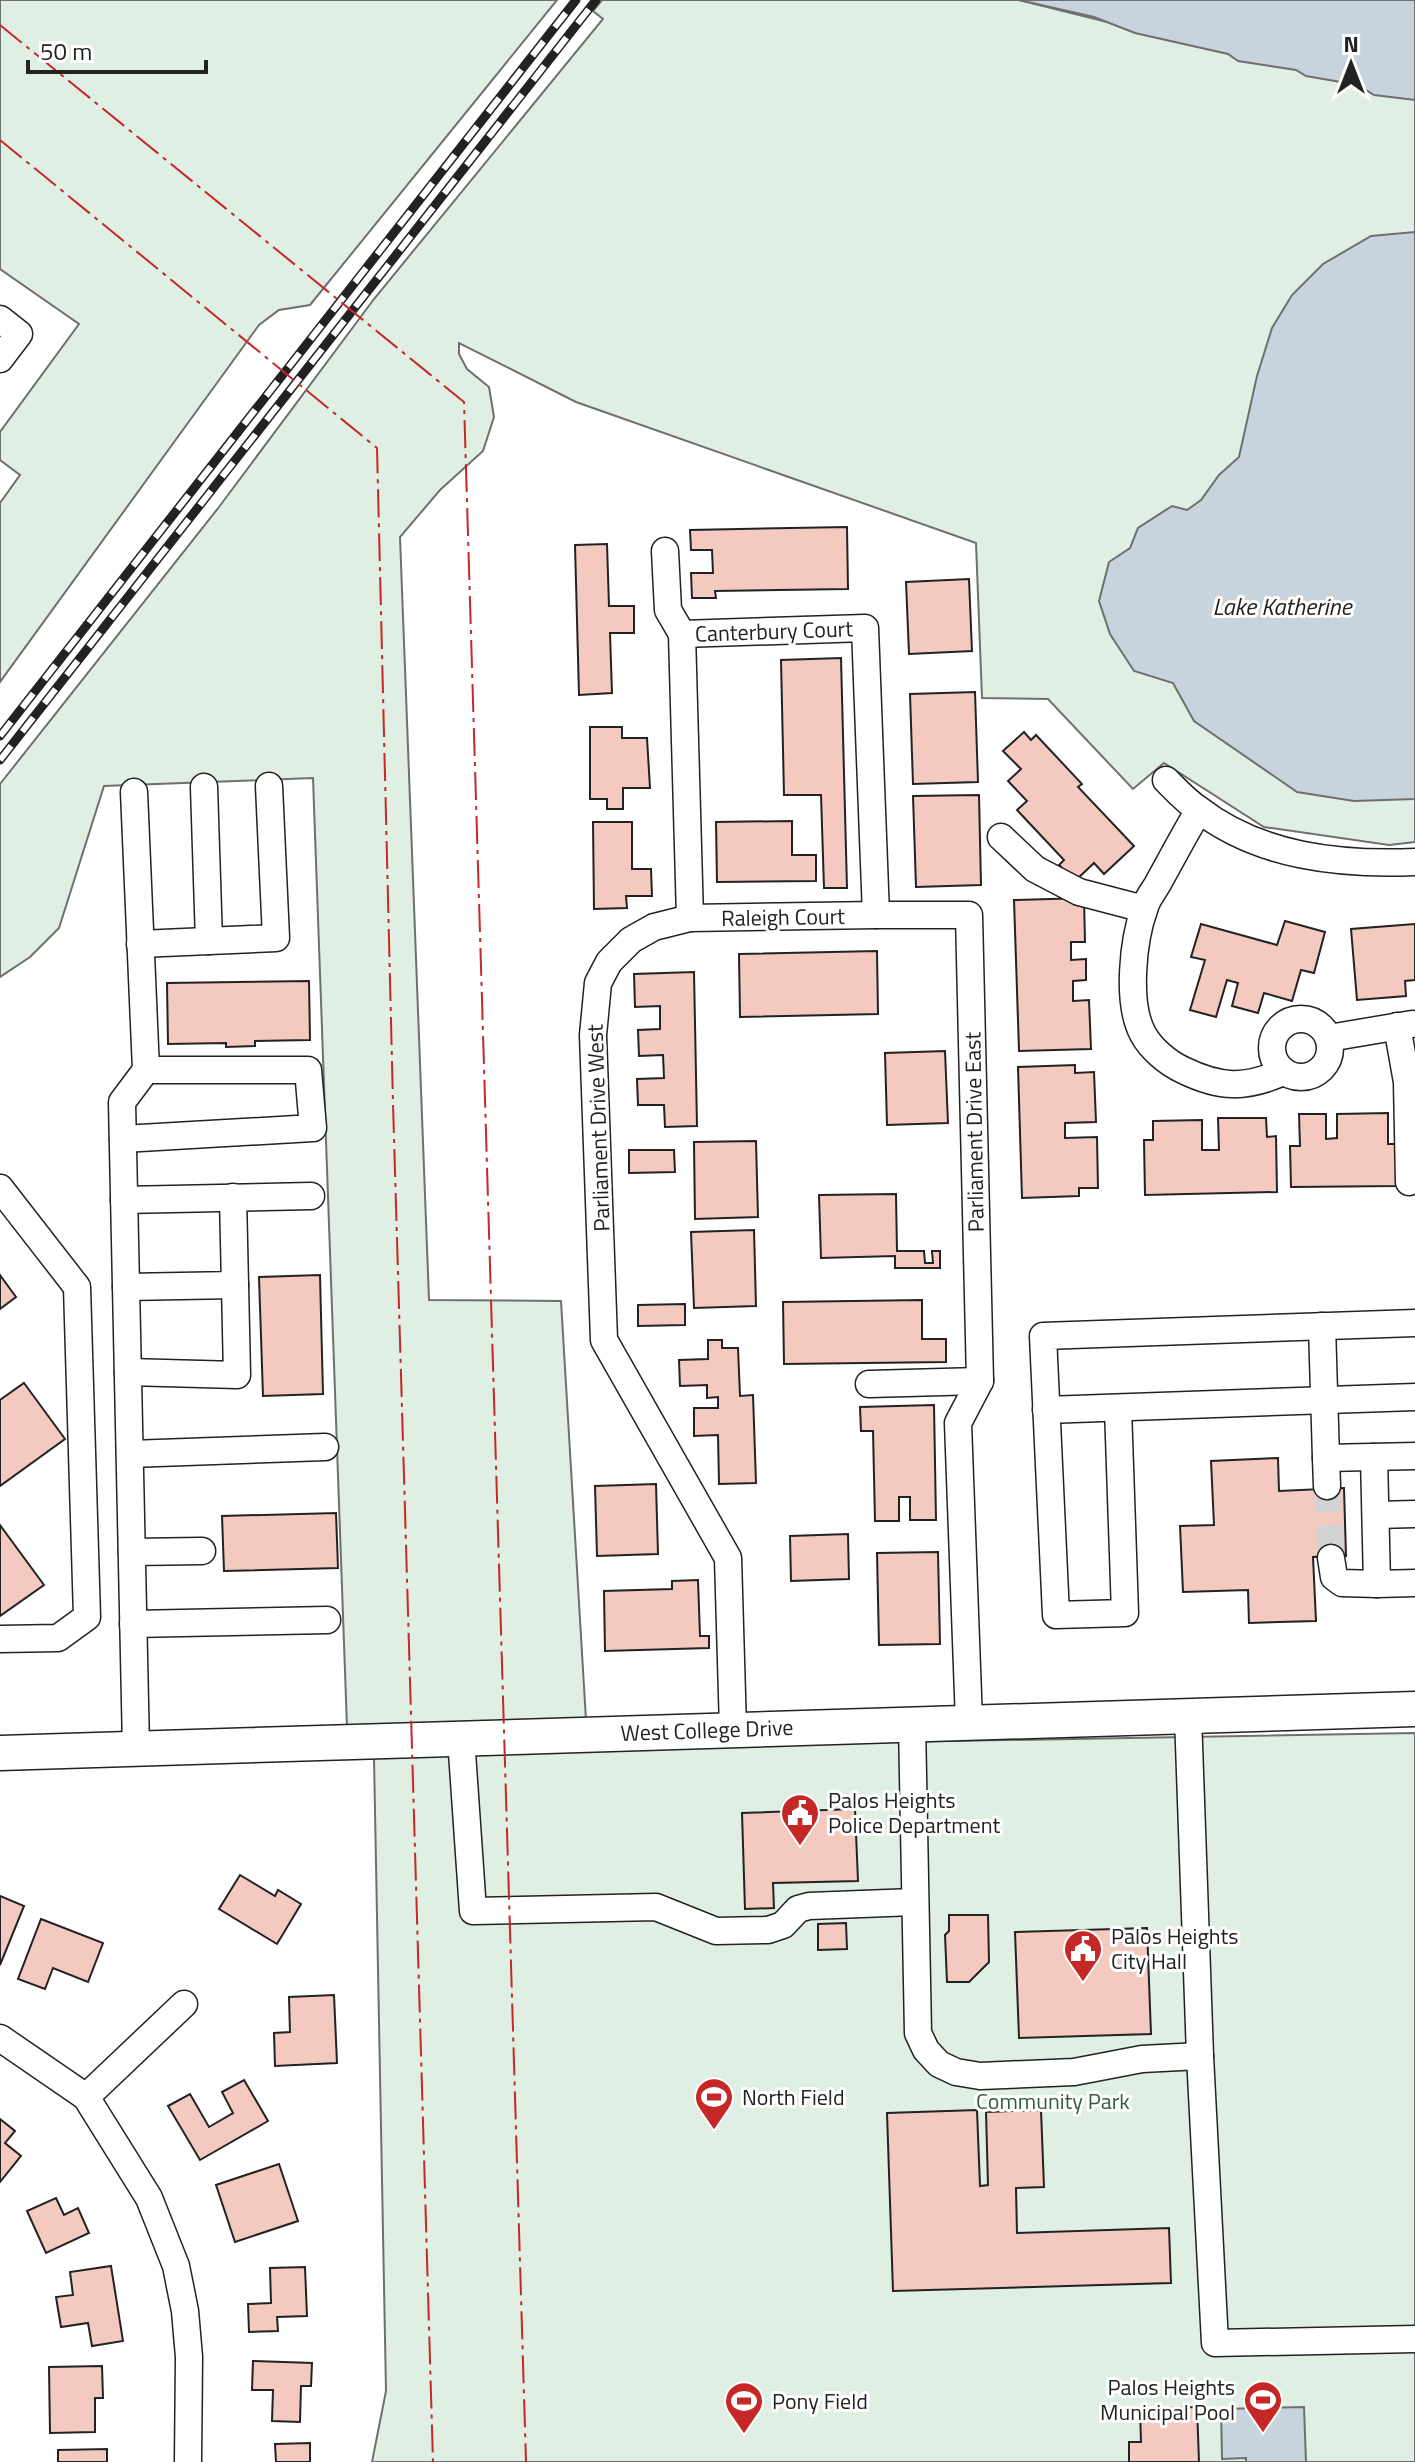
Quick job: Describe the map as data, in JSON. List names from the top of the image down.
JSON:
{
  "streets": {
    "main road": ["West College Drive"],
    "street": [
      "Canterbury Court",
      "Raleigh Court",
      "Parliament Drive West",
      "Parliament Drive East"
    ]
  },
  "crossings": [
    ["Canterbury Court", "Raleigh Court"],
    ["Canterbury Court", "Parliament Drive East"],
    ["Raleigh Court", "Parliament Drive West"],
    ["Raleigh Court", "Parliament Drive East"],
    ["Parliament Drive West", "West College Drive"],
    ["Parliament Drive East", "West College Drive"]
  ],
  "water": ["Lake Katherine"],
  "parks": ["Community Park"],
  "places": {
    "public building": ["Palos Heights Police Department", "Palos Heights City Hall"],
    "sports": ["North Field", "Palos Heights Municipal Pool", "Pony Field"]
  },
  "scale_bar": "50 m",
  "north": "top"
}
